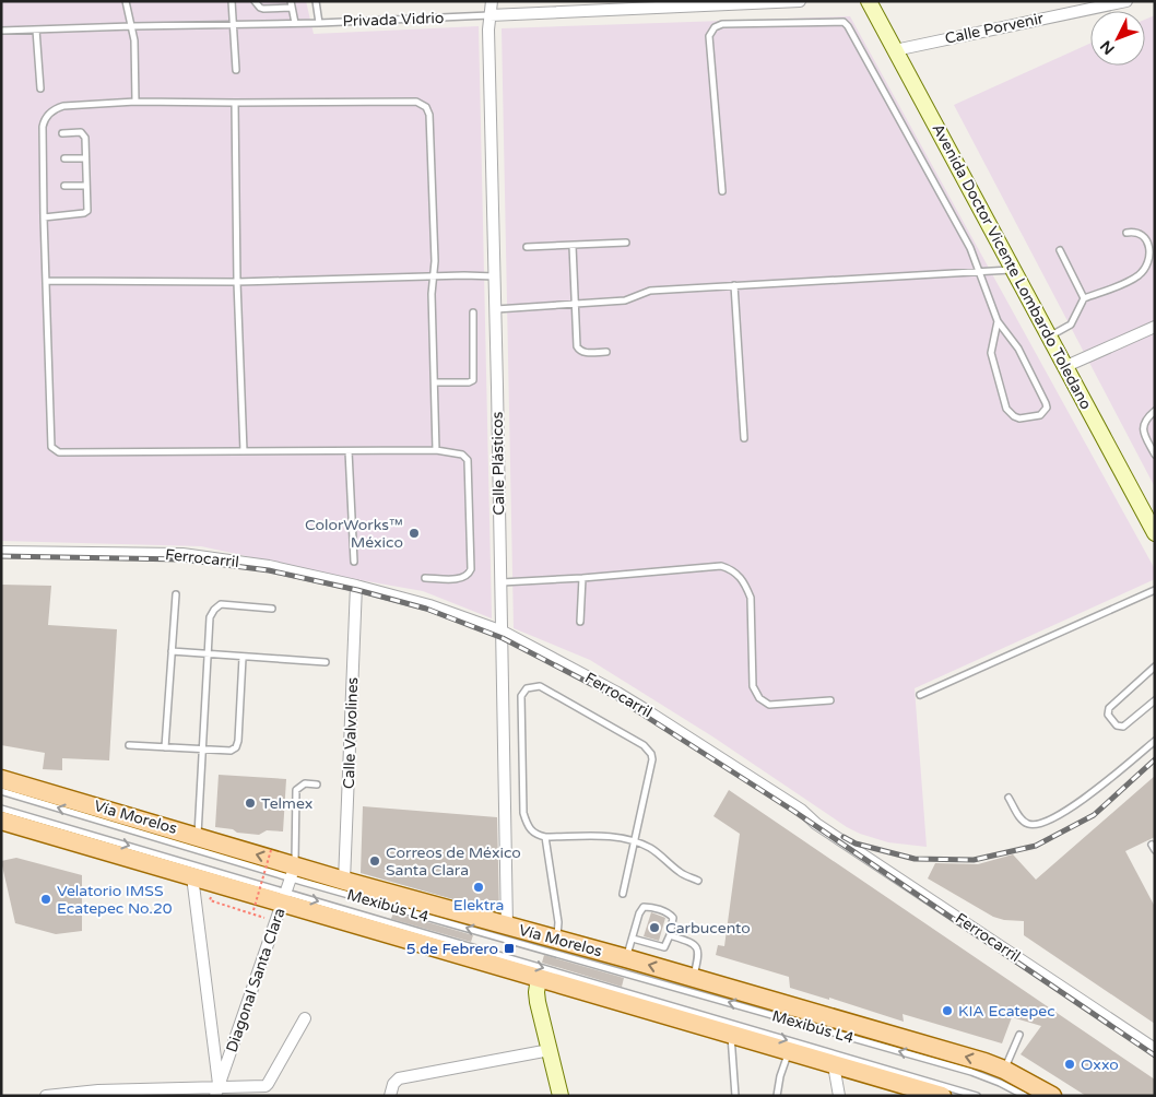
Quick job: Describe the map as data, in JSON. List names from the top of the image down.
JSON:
{
  "streets": {
    "main road": ["Vía Morelos"],
    "street": [
      "Calle Porvenir",
      "Avenida Doctor Vicente Lombardo Toledano",
      "Calle Plásticos",
      "Ferrocarril",
      "Calle Valvolines",
      "Diagonal Santa Clara"
    ],
    "lane": ["Privada Vidrio", "Mexibús L4"]
  },
  "crossings": [
    ["Privada Vidrio", "Calle Plásticos"],
    ["Calle Porvenir", "Avenida Doctor Vicente Lombardo Toledano"],
    ["Calle Plásticos", "Ferrocarril"],
    ["Calle Plásticos", "Vía Morelos"],
    ["Ferrocarril", "Calle Valvolines"],
    ["Calle Valvolines", "Vía Morelos"],
    ["Vía Morelos", "Mexibús L4"],
    ["Vía Morelos", "Diagonal Santa Clara"],
    ["Mexibús L4", "Diagonal Santa Clara"]
  ],
  "places": {
    "other": [
      "ColorWorks™ México",
      "Telmex",
      "Correos de México Santa Clara",
      "Elektra",
      "Velatorio IMSS Ecatepec No.20",
      "Carbucento",
      "KIA Ecatepec",
      "Oxxo"
    ],
    "transit": ["5 de Febrero"]
  },
  "north": "bottom left"
}
